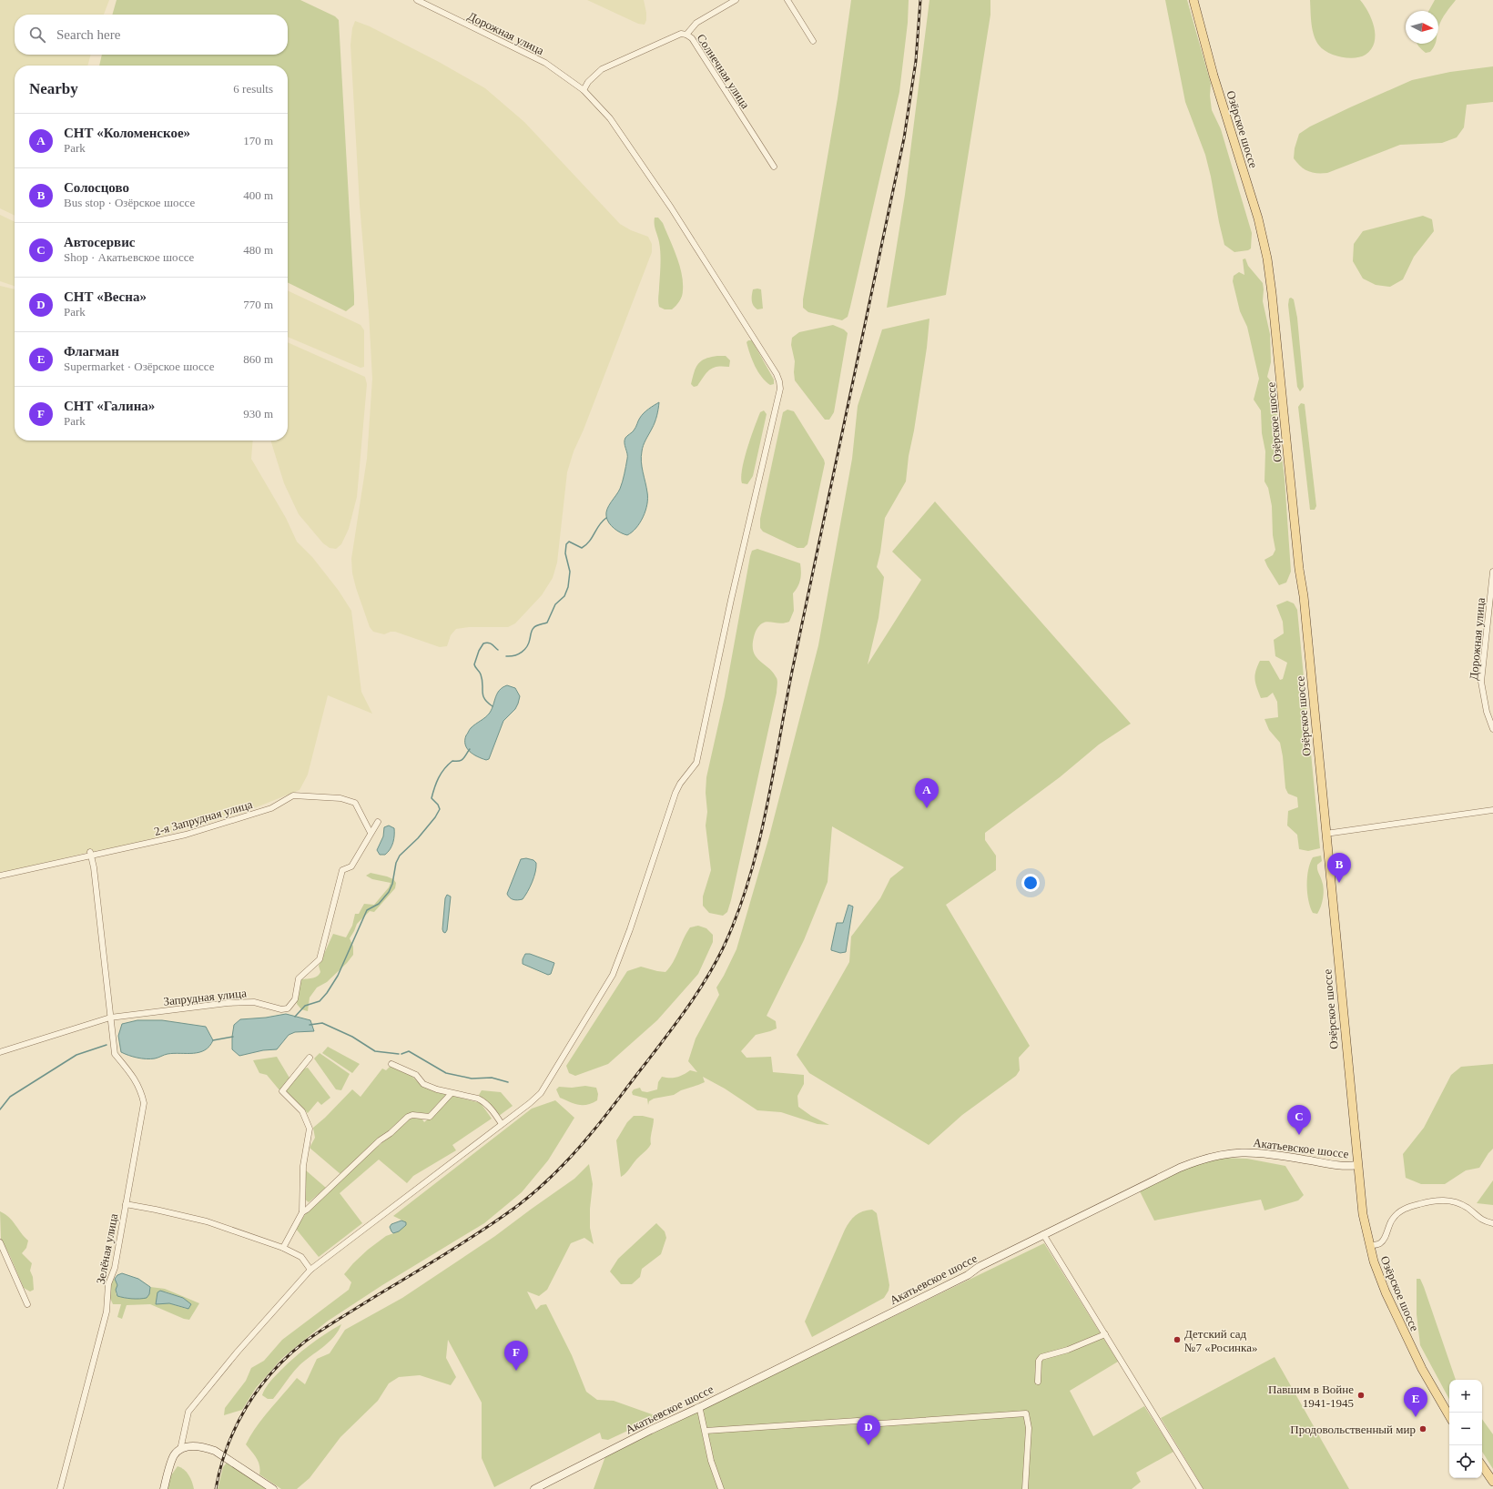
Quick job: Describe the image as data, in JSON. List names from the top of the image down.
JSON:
{
  "streets": {
    "main road": ["Озёрское шоссе", "Акатьевское шоссе"],
    "street": [
      "Дорожная улица",
      "Солнечная улица",
      "2-я Запрудная улица",
      "Запрудная улица",
      "Зелёная улица"
    ]
  },
  "crossings": [
    ["Дорожная улица", "Солнечная улица"],
    ["Озёрское шоссе", "Акатьевское шоссе"],
    ["2-я Запрудная улица", "Запрудная улица"],
    ["2-я Запрудная улица", "Зелёная улица"],
    ["Запрудная улица", "Зелёная улица"]
  ],
  "places": ["Детский сад №7 «Росинка»", "Павшим в Войне 1941-1945", "Продовольственный мир"],
  "north": "right",
  "page": {
    "search": "Search here",
    "heading": ["Nearby", "6 results"],
    "list": [
      {
        "mark": "A",
        "name": "СНТ «Коломенское»",
        "note": "Park",
        "value": "170 m"
      },
      {
        "mark": "B",
        "name": "Солосцово",
        "note": "Bus stop · Озёрское шоссе",
        "value": "400 m"
      },
      {
        "mark": "C",
        "name": "Автосервис",
        "note": "Shop · Акатьевское шоссе",
        "value": "480 m"
      },
      {
        "mark": "D",
        "name": "СНТ «Весна»",
        "note": "Park",
        "value": "770 m"
      },
      {
        "mark": "E",
        "name": "Флагман",
        "note": "Supermarket · Озёрское шоссе",
        "value": "860 m"
      },
      {
        "mark": "F",
        "name": "СНТ «Галина»",
        "note": "Park",
        "value": "930 m"
      }
    ],
    "pins": [
      "A",
      "B",
      "C",
      "F",
      "E",
      "D"
    ],
    "map_buttons": ["+", "−"]
  }
}
